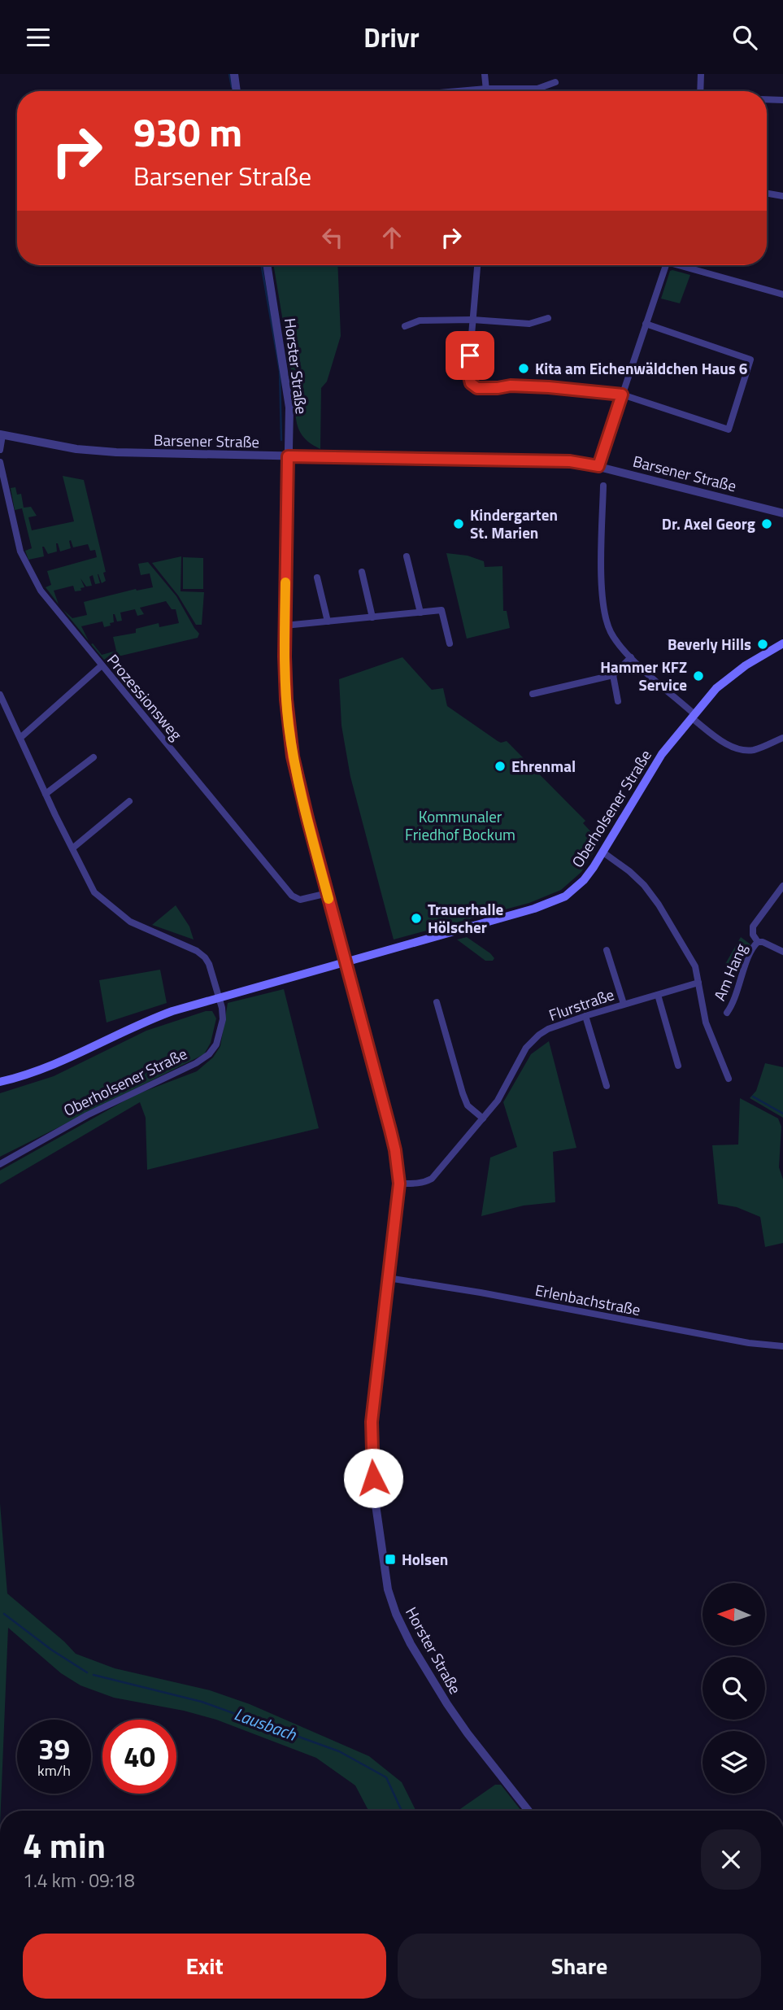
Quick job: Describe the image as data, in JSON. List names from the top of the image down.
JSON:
{
  "streets": {
    "main road": ["Oberholsener Straße"],
    "street": [
      "Horster Straße",
      "Barsener Straße",
      "Prozessionsweg",
      "Am Hang",
      "Flurstraße",
      "Erlenbachstraße"
    ]
  },
  "crossings": [
    ["Horster Straße", "Barsener Straße"],
    ["Horster Straße", "Prozessionsweg"],
    ["Horster Straße", "Oberholsener Straße"],
    ["Horster Straße", "Flurstraße"],
    ["Horster Straße", "Erlenbachstraße"]
  ],
  "water": ["Lausbach"],
  "parks": ["Kommunaler Friedhof Bockum"],
  "places": {
    "other": [
      "Kita am Eichenwäldchen Haus 6",
      "Kindergarten St. Marien",
      "Dr. Axel Georg",
      "Beverly Hills",
      "Hammer KFZ Service",
      "Ehrenmal",
      "Trauerhalle Hölscher"
    ],
    "transit": ["Holsen"]
  },
  "north": "left",
  "page": {
    "header": "Drivr",
    "turn": ["930 m", "Barsener Straße"],
    "speed": "39 km/h",
    "limit": "40",
    "heading": ["4 min", "1.4 km · 09:18"],
    "buttons": ["Exit", "Share"]
  }
}
